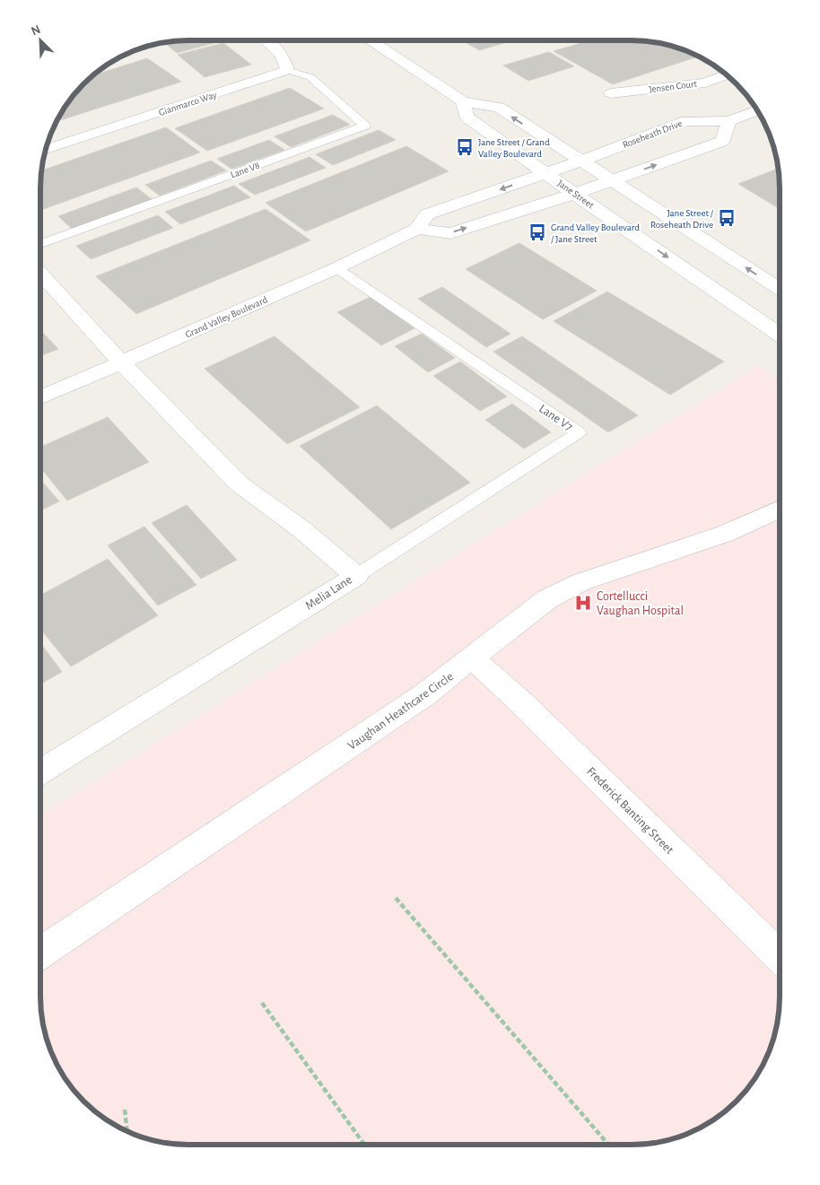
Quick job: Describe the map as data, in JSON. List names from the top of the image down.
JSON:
{
  "streets": {
    "street": [
      "Jensen Court",
      "Gianmarco Way",
      "Roseheath Drive",
      "Jane Street",
      "Grand Valley Boulevard",
      "Melia Lane",
      "Vaughan Heathcare Circle",
      "Frederick Banting Street"
    ],
    "lane": ["Lane V8", "Lane V7"]
  },
  "crossings": [
    ["Gianmarco Way", "Lane V8"],
    ["Roseheath Drive", "Jane Street"],
    ["Roseheath Drive", "Grand Valley Boulevard"],
    ["Jane Street", "Grand Valley Boulevard"],
    ["Grand Valley Boulevard", "Lane V7"],
    ["Grand Valley Boulevard", "Melia Lane"],
    ["Lane V7", "Melia Lane"],
    ["Vaughan Heathcare Circle", "Frederick Banting Street"]
  ],
  "places": {
    "bus stop": ["Jane Street / Grand Valley Boulevard", "Jane Street / Roseheath Drive", "Grand Valley Boulevard / Jane Street"],
    "hospital": ["Cortellucci Vaughan Hospital"]
  },
  "north": "top left"
}
